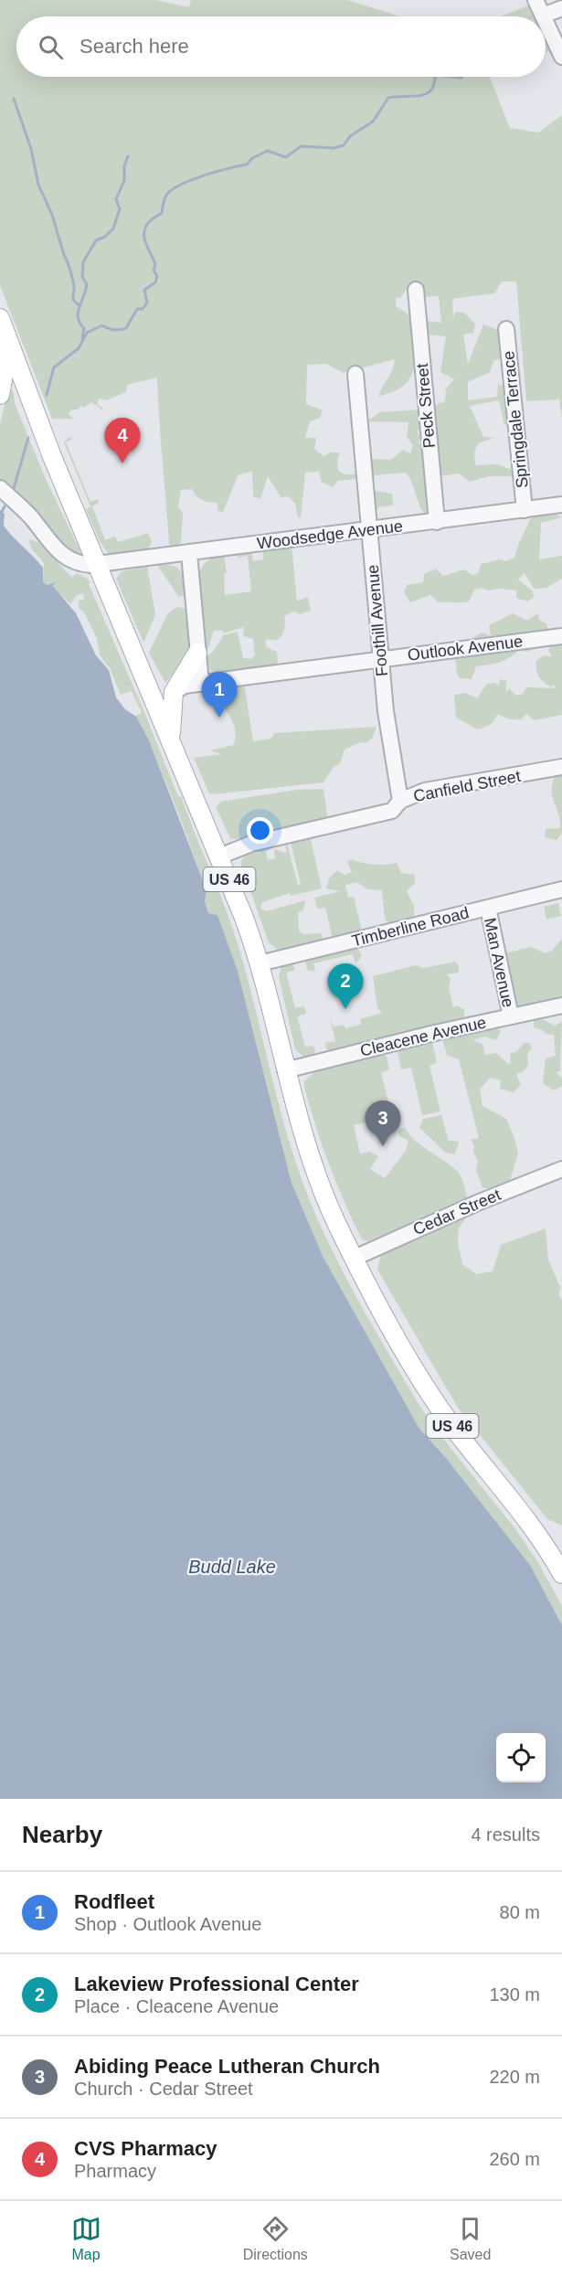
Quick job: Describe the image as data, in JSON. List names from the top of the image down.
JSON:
{
  "streets": {
    "main road": ["US 46"],
    "street": [
      "Peck Street",
      "Springdale Terrace",
      "Woodsedge Avenue",
      "Foothill Avenue",
      "Outlook Avenue",
      "Canfield Street",
      "Timberline Road",
      "Man Avenue",
      "Cleacene Avenue",
      "Cedar Street"
    ]
  },
  "crossings": [
    ["Peck Street", "Woodsedge Avenue"],
    ["Springdale Terrace", "Woodsedge Avenue"],
    ["Woodsedge Avenue", "Foothill Avenue"],
    ["Woodsedge Avenue", "US 46"],
    ["Foothill Avenue", "Outlook Avenue"],
    ["Foothill Avenue", "Canfield Street"],
    ["Canfield Street", "US 46"],
    ["US 46", "Timberline Road"],
    ["US 46", "Cleacene Avenue"],
    ["US 46", "Cedar Street"],
    ["Timberline Road", "Man Avenue"],
    ["Man Avenue", "Cleacene Avenue"]
  ],
  "water": ["Budd Lake"],
  "page": {
    "search": "Search here",
    "pins": [
      "4",
      "1",
      "2",
      "3"
    ],
    "heading": ["Nearby", "4 results"],
    "list": [
      {
        "mark": "1",
        "name": "Rodfleet",
        "note": "Shop · Outlook Avenue",
        "value": "80 m"
      },
      {
        "mark": "2",
        "name": "Lakeview Professional Center",
        "note": "Place · Cleacene Avenue",
        "value": "130 m"
      },
      {
        "mark": "3",
        "name": "Abiding Peace Lutheran Church",
        "note": "Church · Cedar Street",
        "value": "220 m"
      },
      {
        "mark": "4",
        "name": "CVS Pharmacy",
        "note": "Pharmacy",
        "value": "260 m"
      }
    ],
    "nav": ["Map", "Directions", "Saved"]
  }
}
